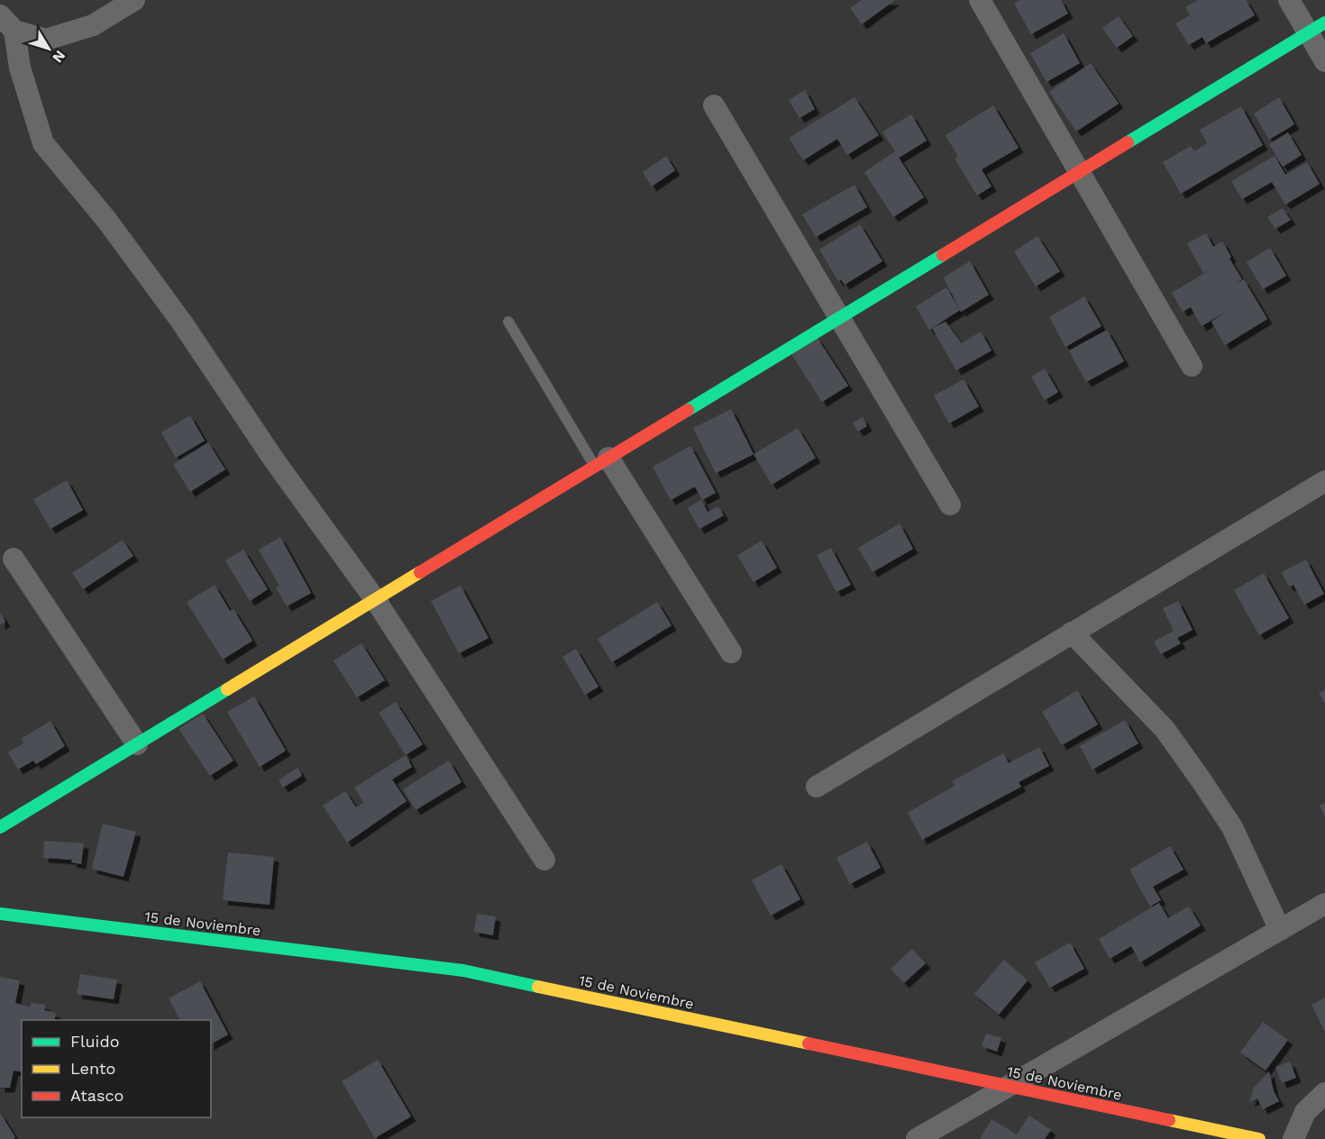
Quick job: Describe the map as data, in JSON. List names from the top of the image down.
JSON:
{
  "streets": {
    "street": ["15 de Noviembre"]
  },
  "legend": ["Fluido", "Lento", "Atasco"],
  "north": "bottom right"
}
